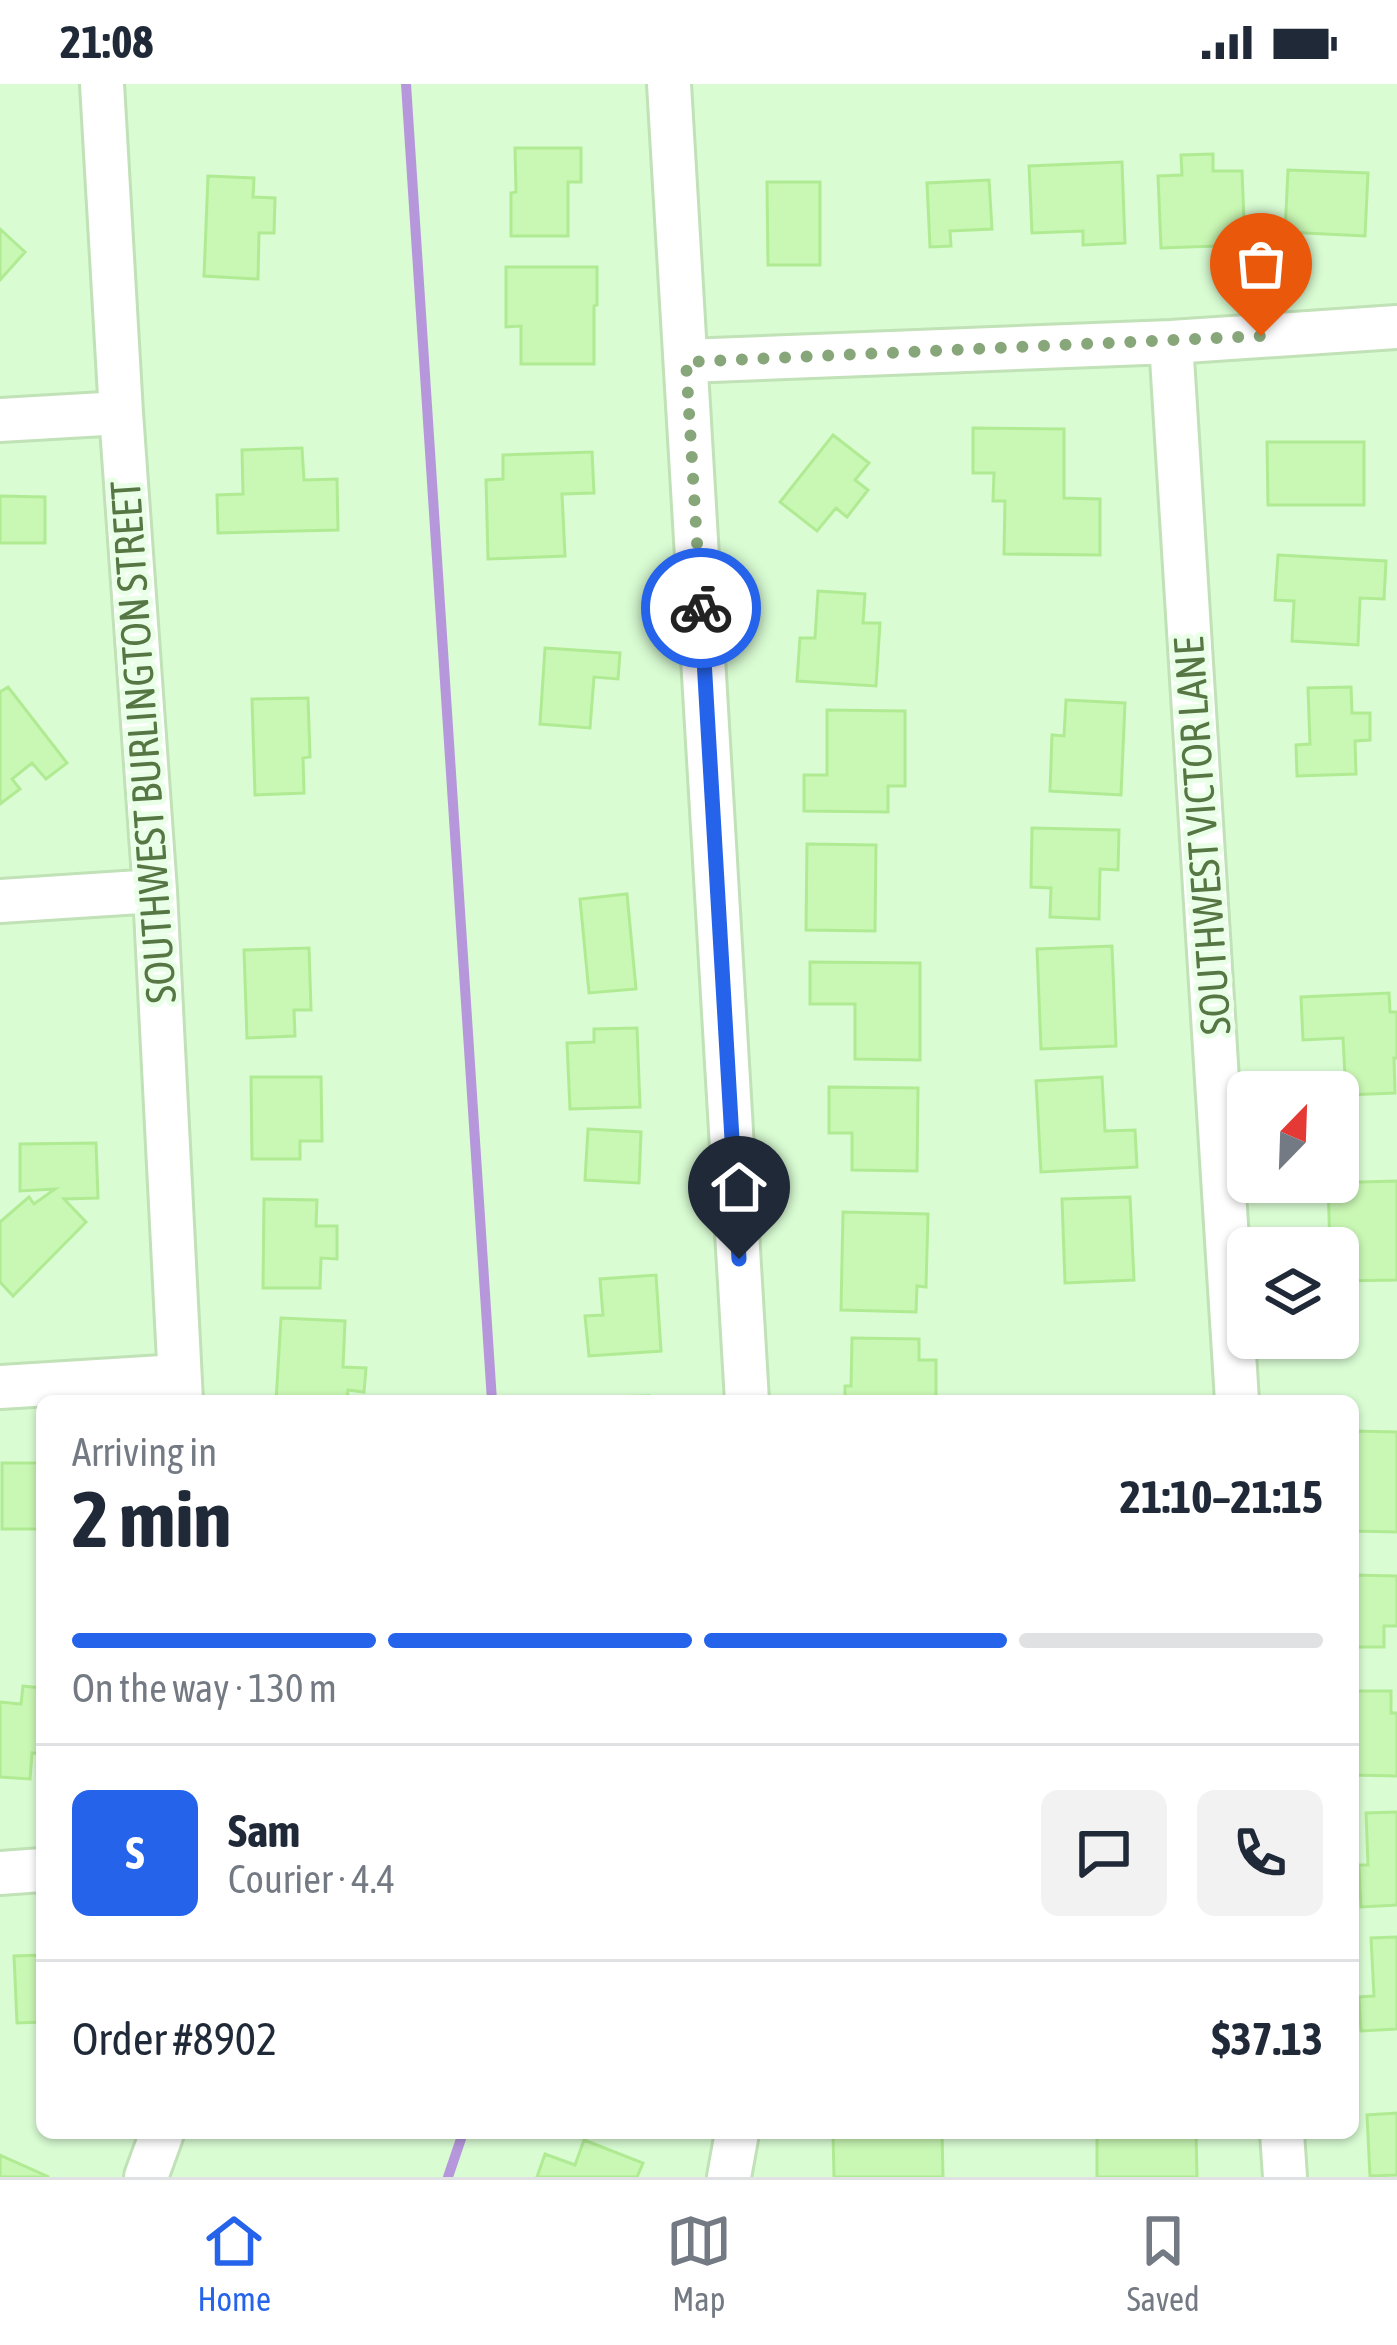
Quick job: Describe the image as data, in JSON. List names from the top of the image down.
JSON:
{
  "streets": {
    "street": ["SOUTHWEST BURLINGTON STREET", "SOUTHWEST VICTOR LANE"]
  },
  "north": "top right",
  "page": {
    "status": "21:08",
    "heading": ["2 min", "Arriving in", "21:10–21:15"],
    "panel": [
      "Sam",
      "Courier · 4.4",
      "Order #8902",
      "$37.13"
    ],
    "bar": "On the way · 130 m",
    "round": "S",
    "tabs": ["Home", "Map", "Saved"]
  }
}
